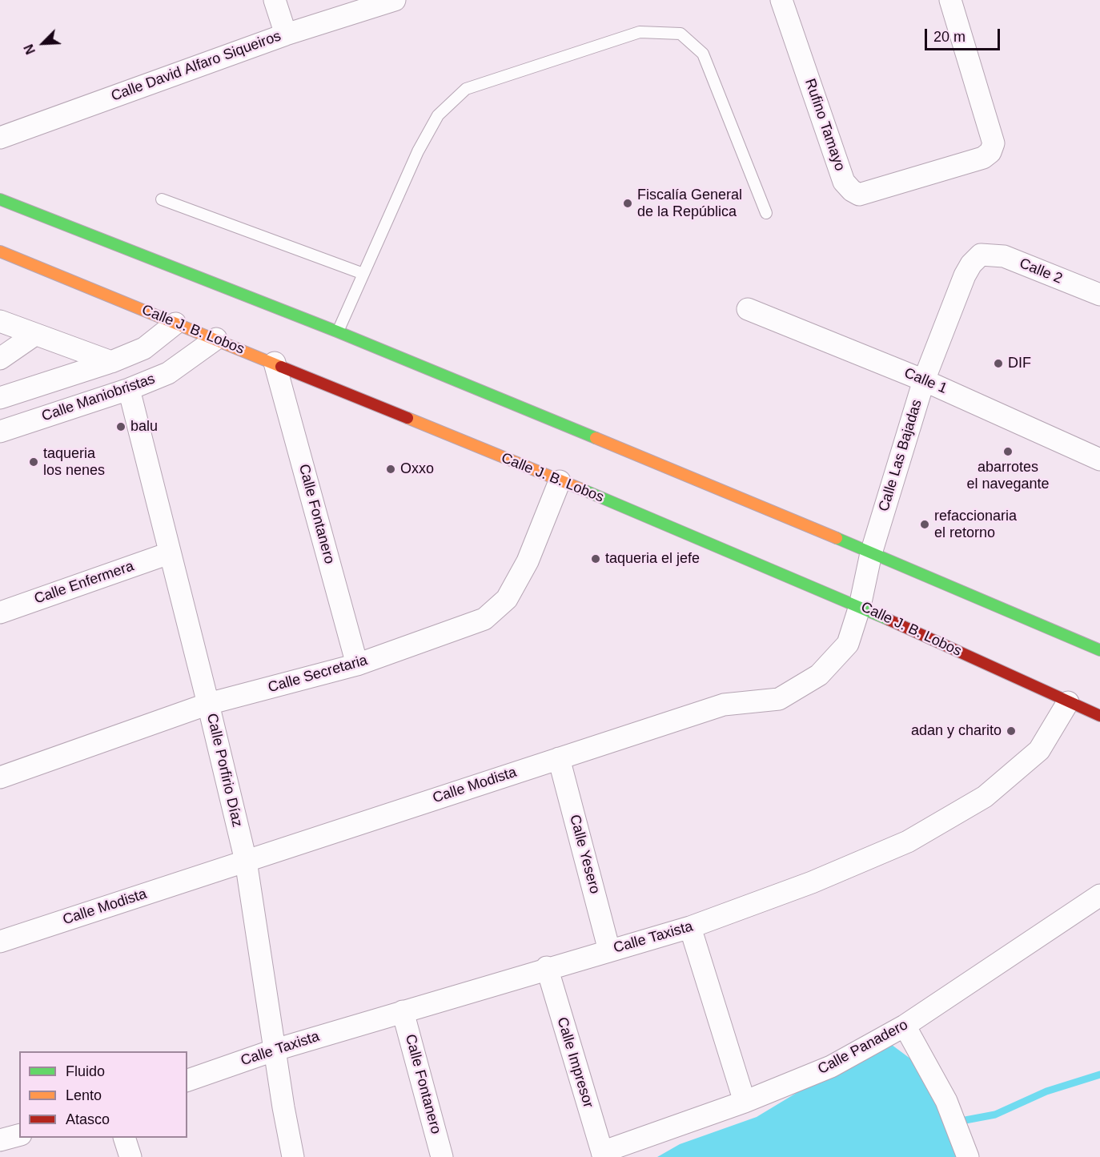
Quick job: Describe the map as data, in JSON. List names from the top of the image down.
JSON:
{
  "streets": {
    "main road": ["Calle J. B. Lobos"],
    "street": [
      "Calle David Alfaro Siqueiros",
      "Rufino Tamayo",
      "Calle 2",
      "Calle 1",
      "Calle Maniobristas",
      "Calle Las Bajadas",
      "Calle Fontanero",
      "Calle Enfermera",
      "Calle Secretaria",
      "Calle Porfirio Díaz",
      "Calle Modista",
      "Calle Yesero",
      "Calle Taxista",
      "Calle Panadero",
      "Calle Impresor"
    ]
  },
  "crossings": [
    ["Calle 2", "Calle Las Bajadas"],
    ["Calle J. B. Lobos", "Calle Maniobristas"],
    ["Calle J. B. Lobos", "Calle Fontanero"],
    ["Calle J. B. Lobos", "Calle Secretaria"],
    ["Calle J. B. Lobos", "Calle Modista"],
    ["Calle J. B. Lobos", "Calle Taxista"],
    ["Calle 1", "Calle Las Bajadas"],
    ["Calle Maniobristas", "Calle Porfirio Díaz"],
    ["Calle Las Bajadas", "Calle Modista"],
    ["Calle Fontanero", "Calle Secretaria"],
    ["Calle Fontanero", "Calle Taxista"],
    ["Calle Enfermera", "Calle Porfirio Díaz"],
    ["Calle Secretaria", "Calle Porfirio Díaz"],
    ["Calle Porfirio Díaz", "Calle Modista"],
    ["Calle Porfirio Díaz", "Calle Taxista"],
    ["Calle Modista", "Calle Yesero"],
    ["Calle Yesero", "Calle Taxista"],
    ["Calle Taxista", "Calle Impresor"],
    ["Calle Panadero", "Calle Impresor"]
  ],
  "places": [
    "Fiscalía General de la República",
    "DIF",
    "balu",
    "abarrotes el navegante",
    "taqueria los nenes",
    "Oxxo",
    "refaccionaria el retorno",
    "taqueria el jefe",
    "adan y charito"
  ],
  "legend": ["Fluido", "Lento", "Atasco"],
  "scale_bar": "20 m",
  "north": "bottom left"
}
